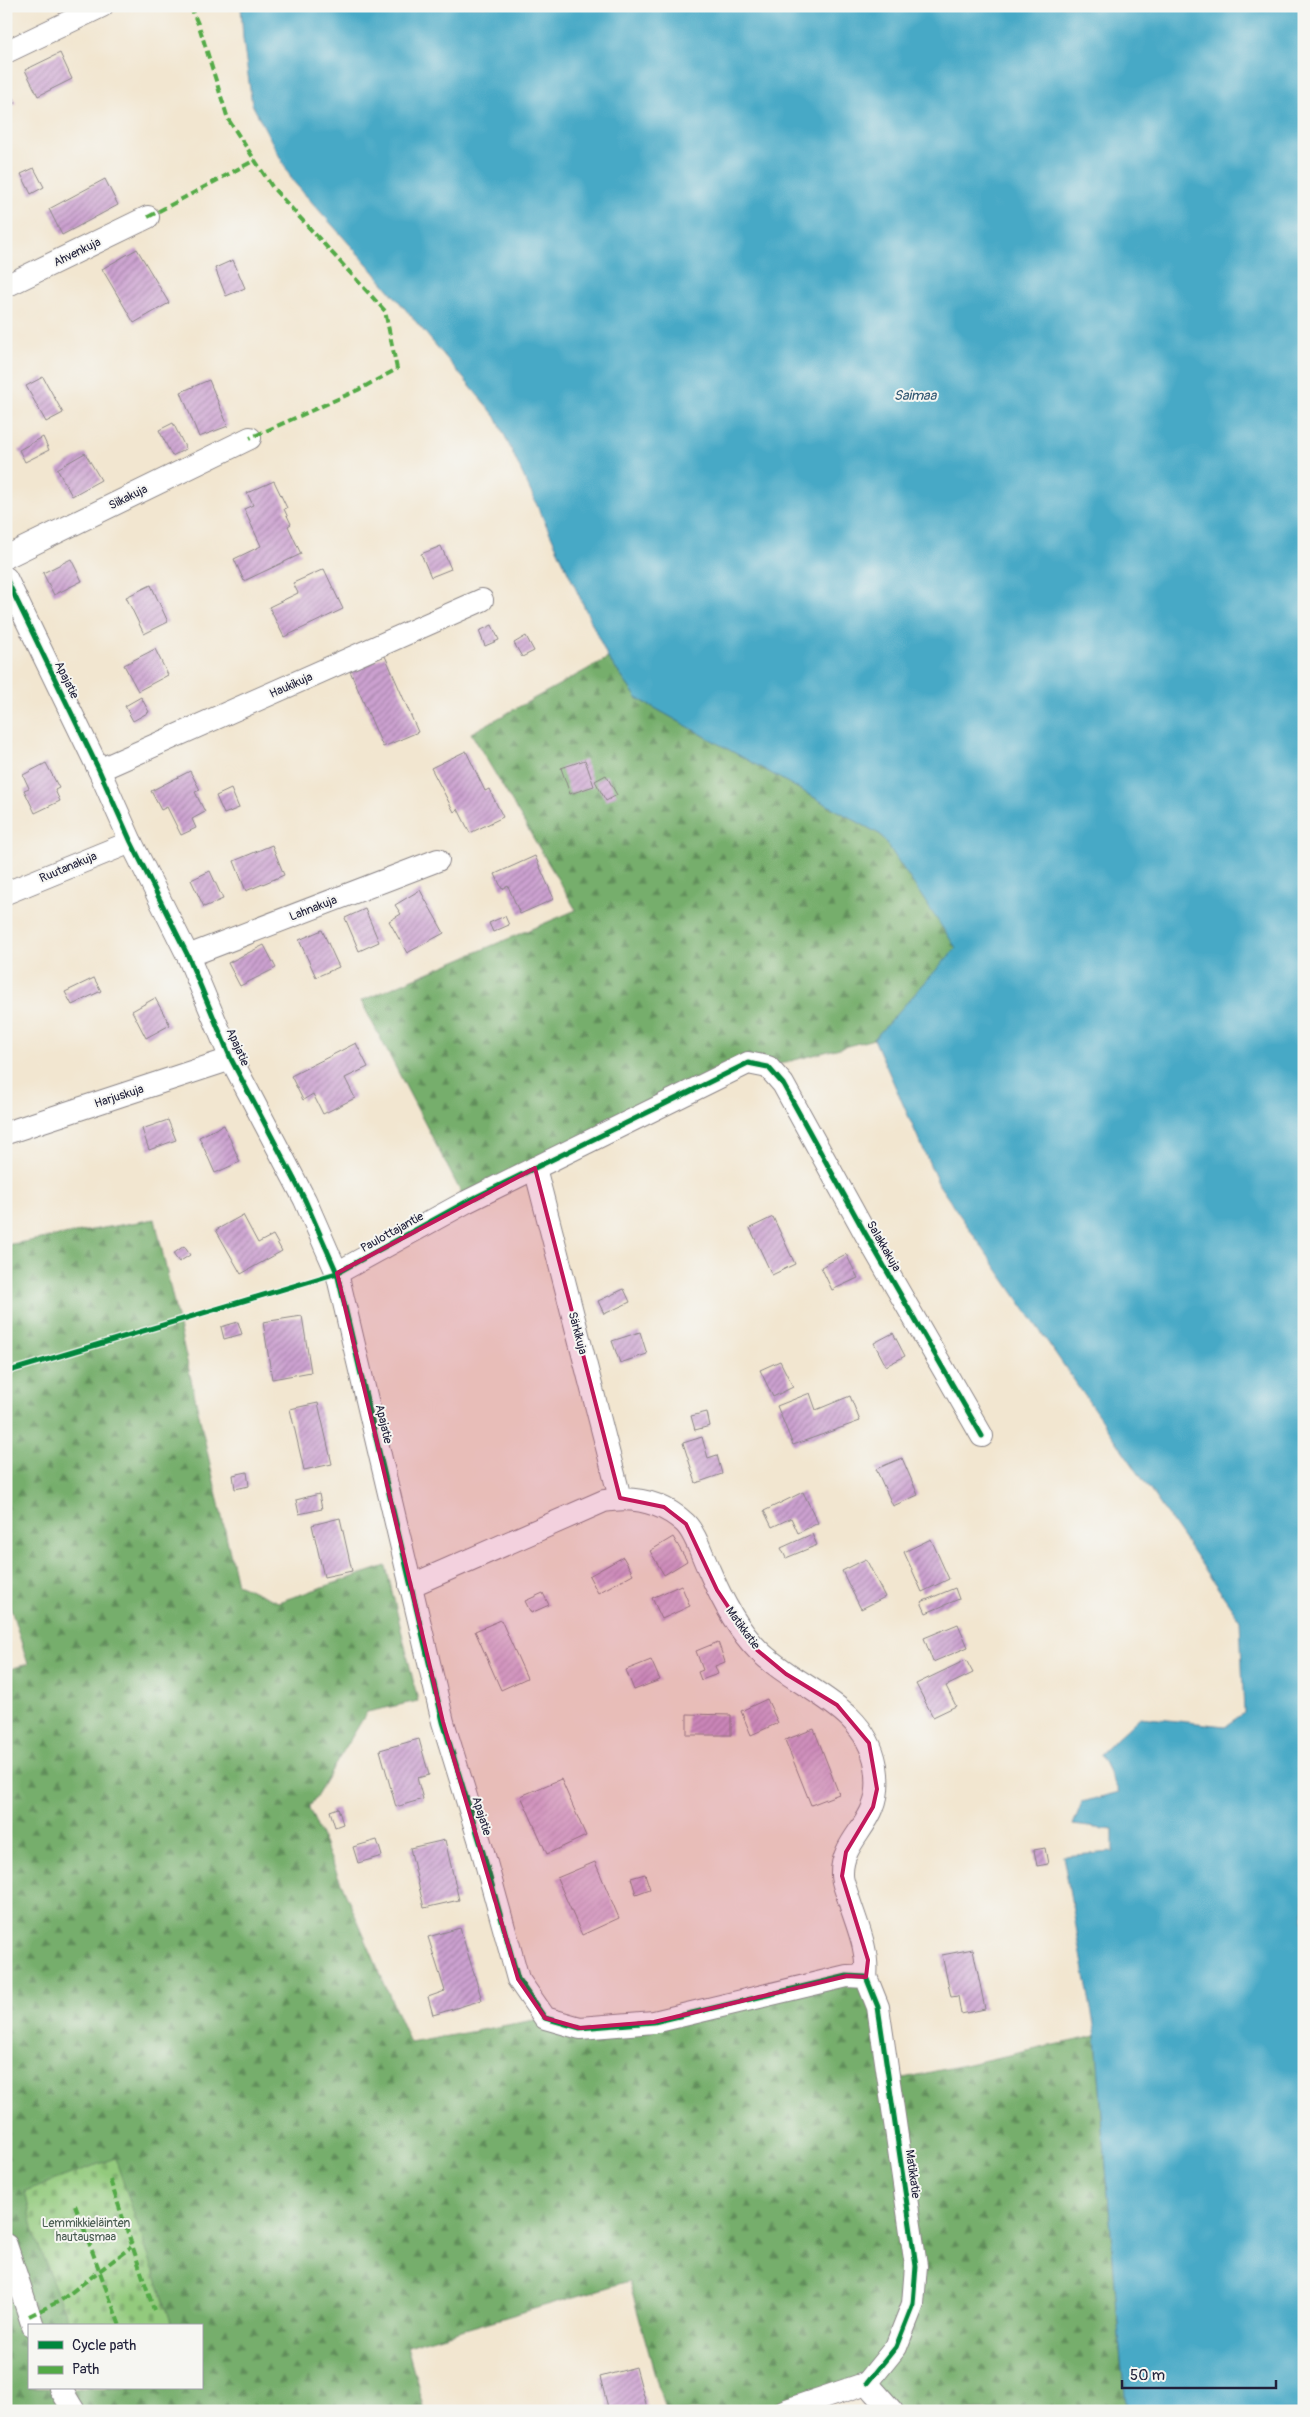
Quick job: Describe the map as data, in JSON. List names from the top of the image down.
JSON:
{
  "streets": {
    "street": [
      "Ahvenkuja",
      "Siikakuja",
      "Apajatie",
      "Haukikuja",
      "Ruutanakuja",
      "Lahnakuja",
      "Harjuskuja",
      "Paulottajantie",
      "Salakkakuja",
      "Särkikuja",
      "Matikkatie"
    ]
  },
  "crossings": [
    ["Apajatie", "Haukikuja"],
    ["Apajatie", "Ruutanakuja"],
    ["Apajatie", "Lahnakuja"],
    ["Apajatie", "Harjuskuja"],
    ["Apajatie", "Paulottajantie"],
    ["Apajatie", "Matikkatie"],
    ["Paulottajantie", "Salakkakuja"],
    ["Paulottajantie", "Särkikuja"],
    ["Särkikuja", "Matikkatie"]
  ],
  "water": ["Saimaa"],
  "parks": ["Lemmikkieläinten hautausmaa"],
  "legend": ["Cycle path", "Path"],
  "scale_bar": "50 m"
}
